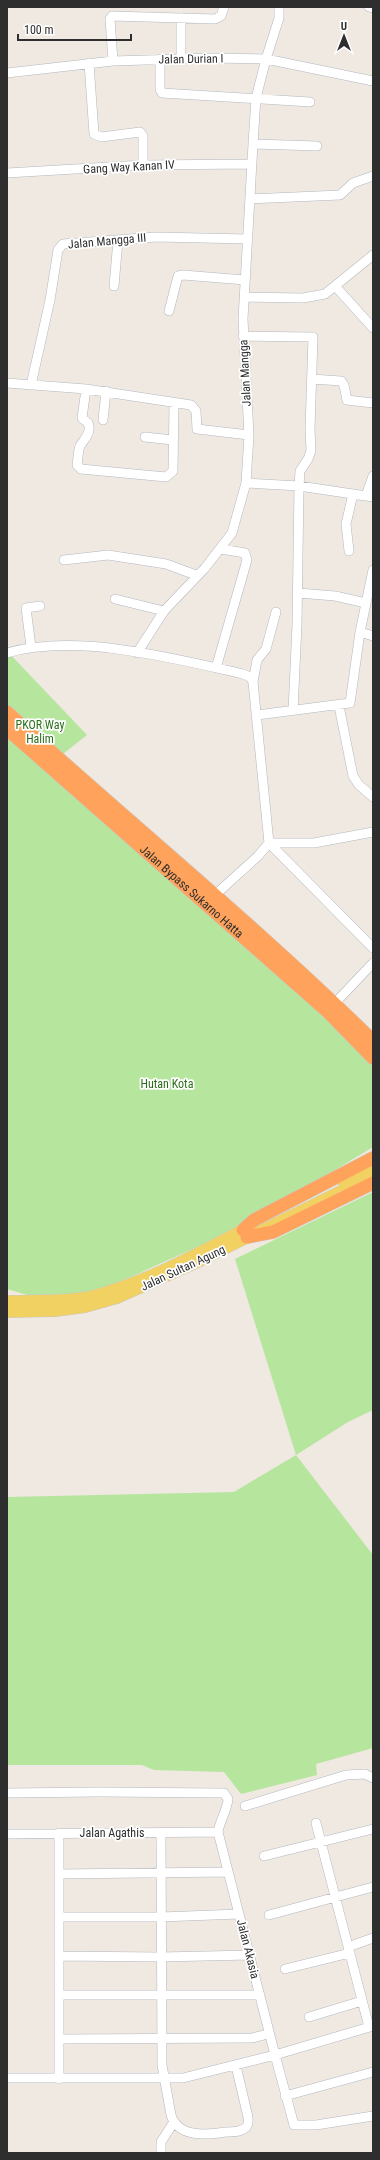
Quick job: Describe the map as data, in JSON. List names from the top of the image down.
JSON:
{
  "streets": {
    "highway": ["Jalan Bypass Sukarno Hatta"],
    "main road": ["Jalan Sultan Agung"],
    "street": [
      "Jalan Durian I",
      "Gang Way Kanan IV",
      "Jalan Mangga III",
      "Jalan Mangga",
      "Jalan Agathis",
      "Jalan Akasia"
    ]
  },
  "crossings": [
    ["Jalan Durian I", "Jalan Mangga"],
    ["Gang Way Kanan IV", "Jalan Mangga"],
    ["Jalan Mangga III", "Jalan Mangga"],
    ["Jalan Agathis", "Jalan Akasia"]
  ],
  "parks": ["PKOR Way Halim", "Hutan Kota"],
  "scale_bar": "100 m",
  "north": "top"
}
